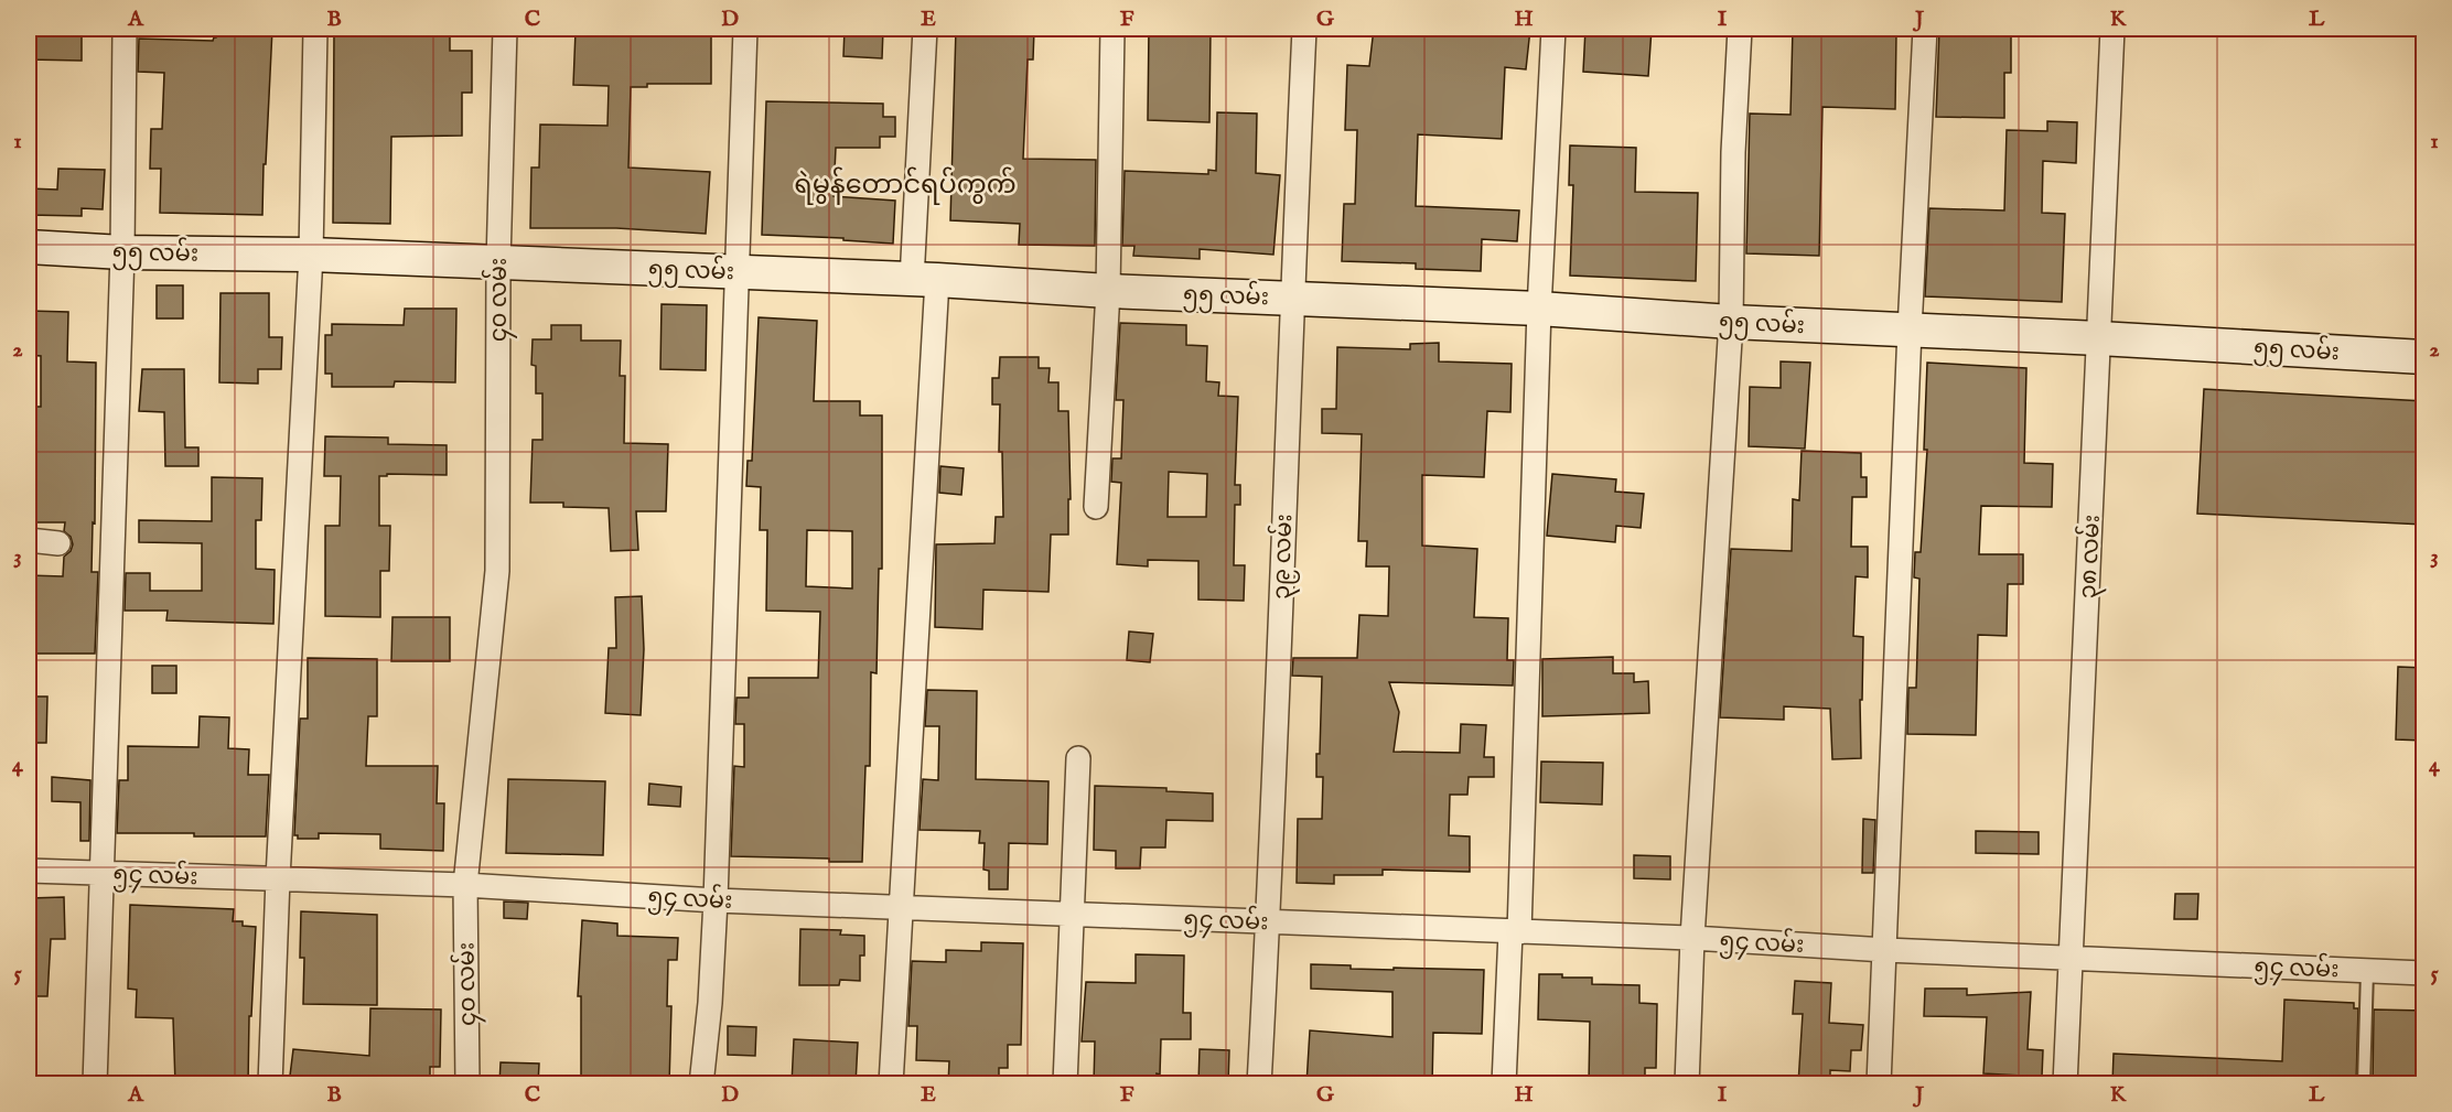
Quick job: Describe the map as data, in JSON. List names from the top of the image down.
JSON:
{
  "streets": {
    "main road": ["၅၅ လမ်း"],
    "street": [
      "၄၀ လမ်း",
      "၃၉ လမ်း",
      "၃၈ လမ်း",
      "၅၄ လမ်း"
    ]
  },
  "crossings": [
    ["၅၅ လမ်း", "၄၀ လမ်း"],
    ["၅၅ လမ်း", "၃၉ လမ်း"],
    ["၅၅ လမ်း", "၃၈ လမ်း"],
    ["၄၀ လမ်း", "၅၄ လမ်း"],
    ["၃၉ လမ်း", "၅၄ လမ်း"],
    ["၃၈ လမ်း", "၅၄ လမ်း"]
  ],
  "districts": ["ရဲမွန်တောင်ရပ်ကွက်"],
  "grid": {
    "columns": [
      "A",
      "B",
      "C",
      "D",
      "E",
      "F",
      "G",
      "H",
      "I",
      "J",
      "K",
      "L"
    ],
    "rows": [
      "1",
      "2",
      "3",
      "4",
      "5"
    ]
  }
}
